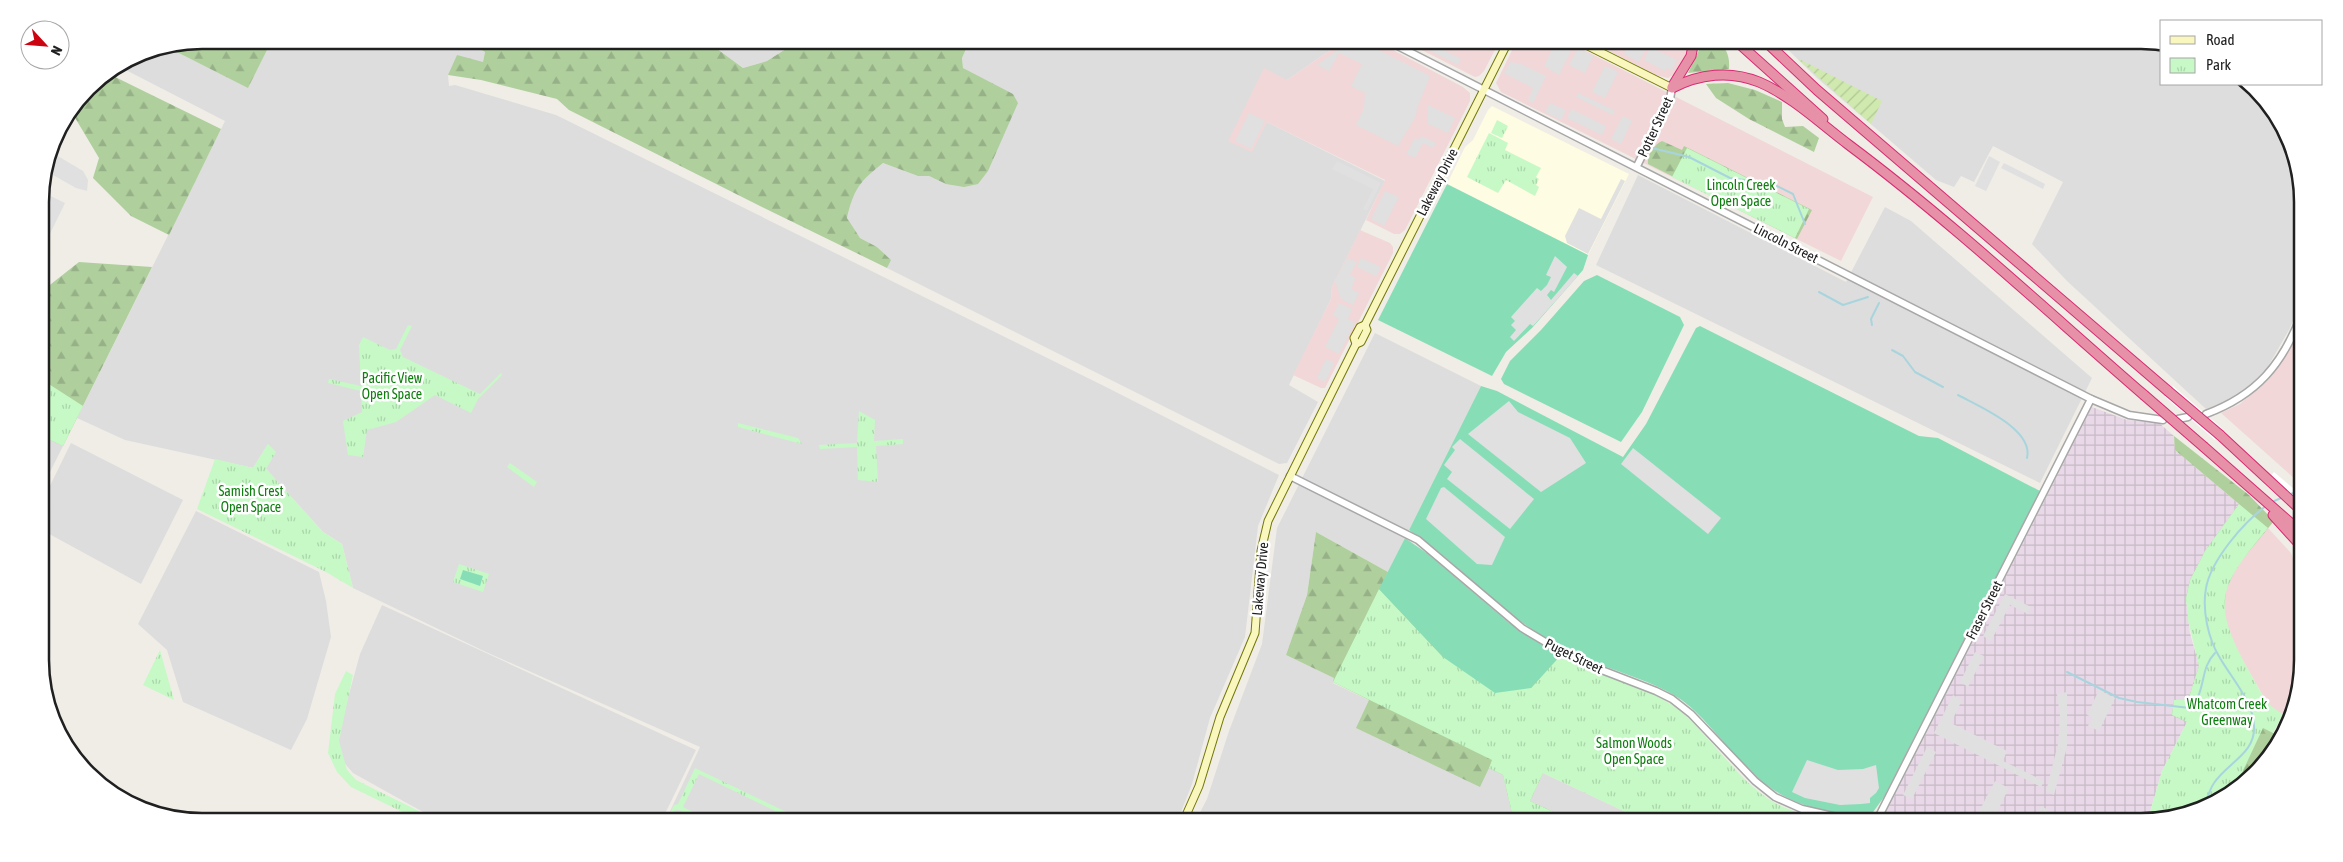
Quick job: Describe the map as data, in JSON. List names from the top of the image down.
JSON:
{
  "streets": {
    "main road": ["Lakeway Drive"],
    "street": [
      "Potter Street",
      "Lincoln Street",
      "Fraser Street",
      "Puget Street"
    ]
  },
  "crossings": [
    ["Potter Street", "Lincoln Street"],
    ["Lakeway Drive", "Lincoln Street"],
    ["Lakeway Drive", "Puget Street"],
    ["Lincoln Street", "Fraser Street"]
  ],
  "parks": [
    "Lincoln Creek Open Space",
    "Pacific View Open Space",
    "Samish Crest Open Space",
    "Whatcom Creek Greenway",
    "Salmon Woods Open Space"
  ],
  "legend": ["Road", "Park"],
  "north": "bottom right"
}
